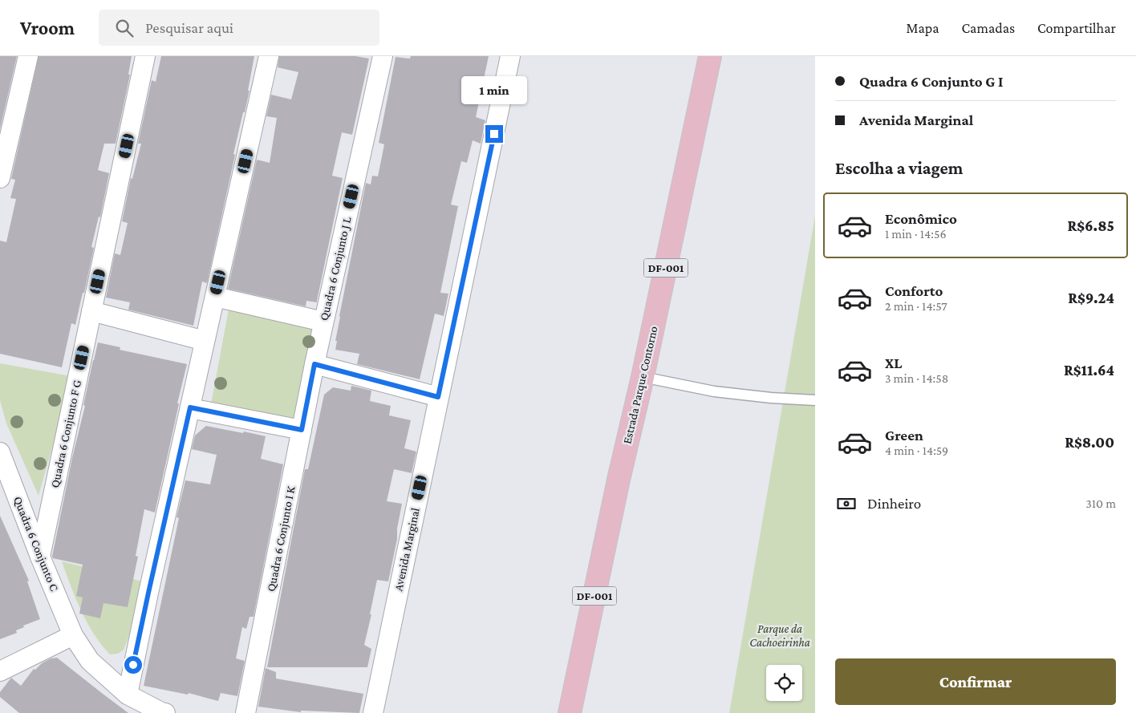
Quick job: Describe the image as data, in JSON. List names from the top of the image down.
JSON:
{
  "streets": {
    "main road": ["DF-001", "Estrada Parque Contorno"],
    "street": [
      "Quadra 6 Conjunto J L",
      "Quadra 6 Conjunto F G",
      "Quadra 6 Conjunto I K",
      "Quadra 6 Conjunto C",
      "Avenida Marginal"
    ]
  },
  "crossings": [
    ["Quadra 6 Conjunto J L", "Quadra 6 Conjunto I K"],
    ["Quadra 6 Conjunto F G", "Quadra 6 Conjunto C"]
  ],
  "parks": ["Parque da Cachoeirinha"],
  "page": {
    "header": "Vroom",
    "search": "Pesquisar aqui",
    "nav": ["Mapa", "Camadas", "Compartilhar"],
    "banner": ["Quadra 6 Conjunto G I", "Avenida Marginal"],
    "bubble": "1 min",
    "heading": "Escolha a viagem",
    "list": [
      {
        "name": "Econômico",
        "note": "1 min · 14:56",
        "value": "R$6.85"
      },
      {
        "name": "Conforto",
        "note": "2 min · 14:57",
        "value": "R$9.24"
      },
      {
        "name": "XL",
        "note": "3 min · 14:58",
        "value": "R$11.64"
      },
      {
        "name": "Green",
        "note": "4 min · 14:59",
        "value": "R$8.00"
      }
    ],
    "pay": ["Dinheiro", "310 m"],
    "buttons": "Confirmar"
  }
}
